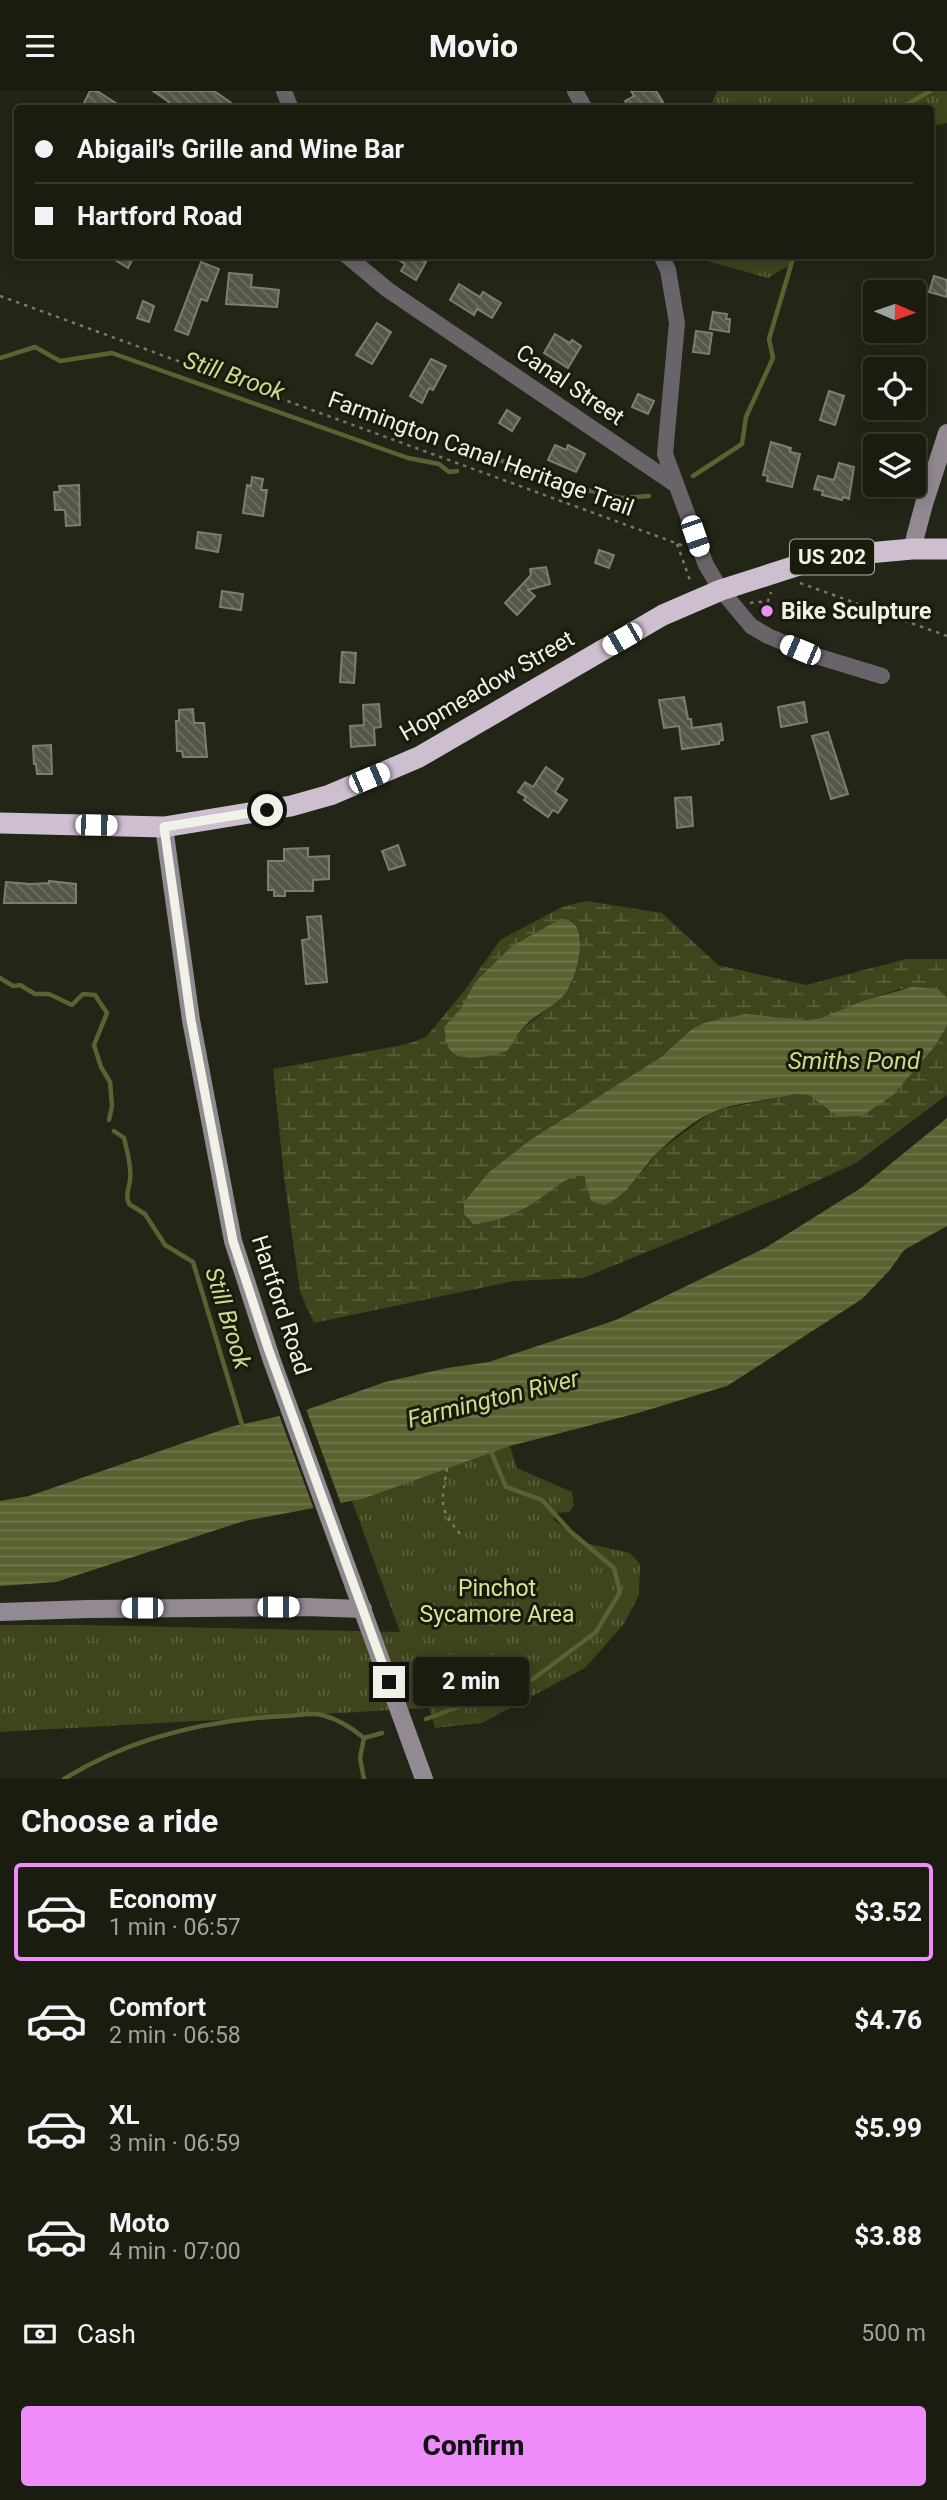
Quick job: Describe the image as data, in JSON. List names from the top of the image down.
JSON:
{
  "streets": {
    "highway": ["US 202", "Hopmeadow Street"],
    "main road": ["Hartford Road"],
    "street": ["Canal Street"],
    "path": ["Farmington Canal Heritage Trail"]
  },
  "crossings": [
    ["Hopmeadow Street", "Hartford Road"]
  ],
  "water": ["Still Brook", "Smiths Pond", "Farmington River"],
  "parks": ["Pinchot Sycamore Area"],
  "places": ["Bike Sculpture"],
  "north": "right",
  "page": {
    "header": "Movio",
    "banner": ["Abigail's Grille and Wine Bar", "Hartford Road"],
    "bubble": "2 min",
    "heading": "Choose a ride",
    "list": [
      {
        "name": "Economy",
        "note": "1 min · 06:57",
        "value": "$3.52"
      },
      {
        "name": "Comfort",
        "note": "2 min · 06:58",
        "value": "$4.76"
      },
      {
        "name": "XL",
        "note": "3 min · 06:59",
        "value": "$5.99"
      },
      {
        "name": "Moto",
        "note": "4 min · 07:00",
        "value": "$3.88"
      }
    ],
    "pay": ["Cash", "500 m"],
    "buttons": "Confirm"
  }
}
